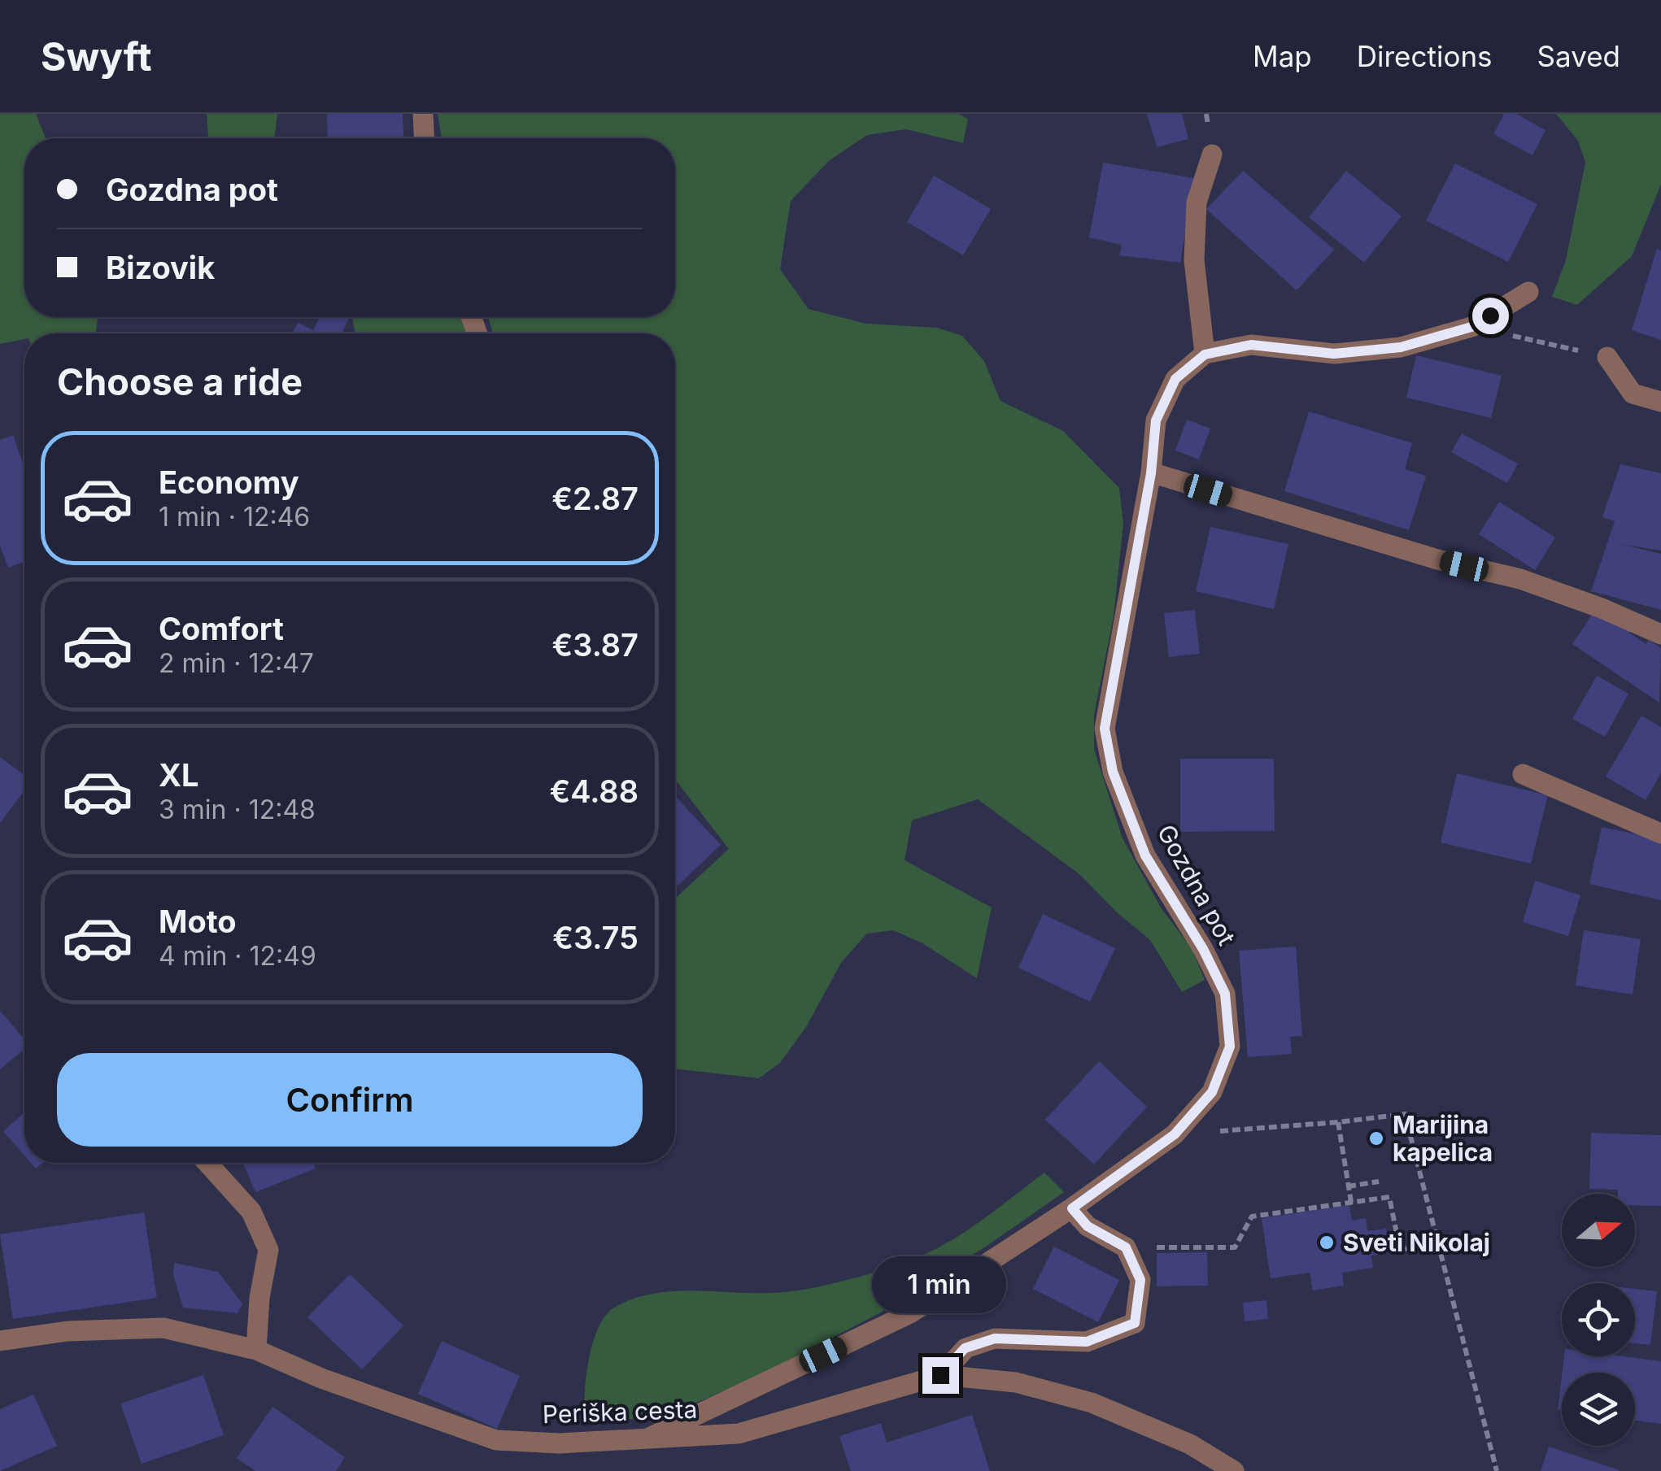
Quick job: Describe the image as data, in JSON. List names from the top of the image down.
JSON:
{
  "streets": {
    "street": ["Gozdna pot", "Periška cesta"]
  },
  "crossings": [
    ["Gozdna pot", "Periška cesta"]
  ],
  "places": ["Marijina kapelica", "Sveti Nikolaj"],
  "north": "right",
  "page": {
    "header": "Swyft",
    "nav": ["Map", "Directions", "Saved"],
    "banner": ["Gozdna pot", "Bizovik"],
    "heading": "Choose a ride",
    "list": [
      {
        "name": "Economy",
        "note": "1 min · 12:46",
        "value": "€2.87"
      },
      {
        "name": "Comfort",
        "note": "2 min · 12:47",
        "value": "€3.87"
      },
      {
        "name": "XL",
        "note": "3 min · 12:48",
        "value": "€4.88"
      },
      {
        "name": "Moto",
        "note": "4 min · 12:49",
        "value": "€3.75"
      }
    ],
    "buttons": "Confirm",
    "bubble": "1 min"
  }
}
